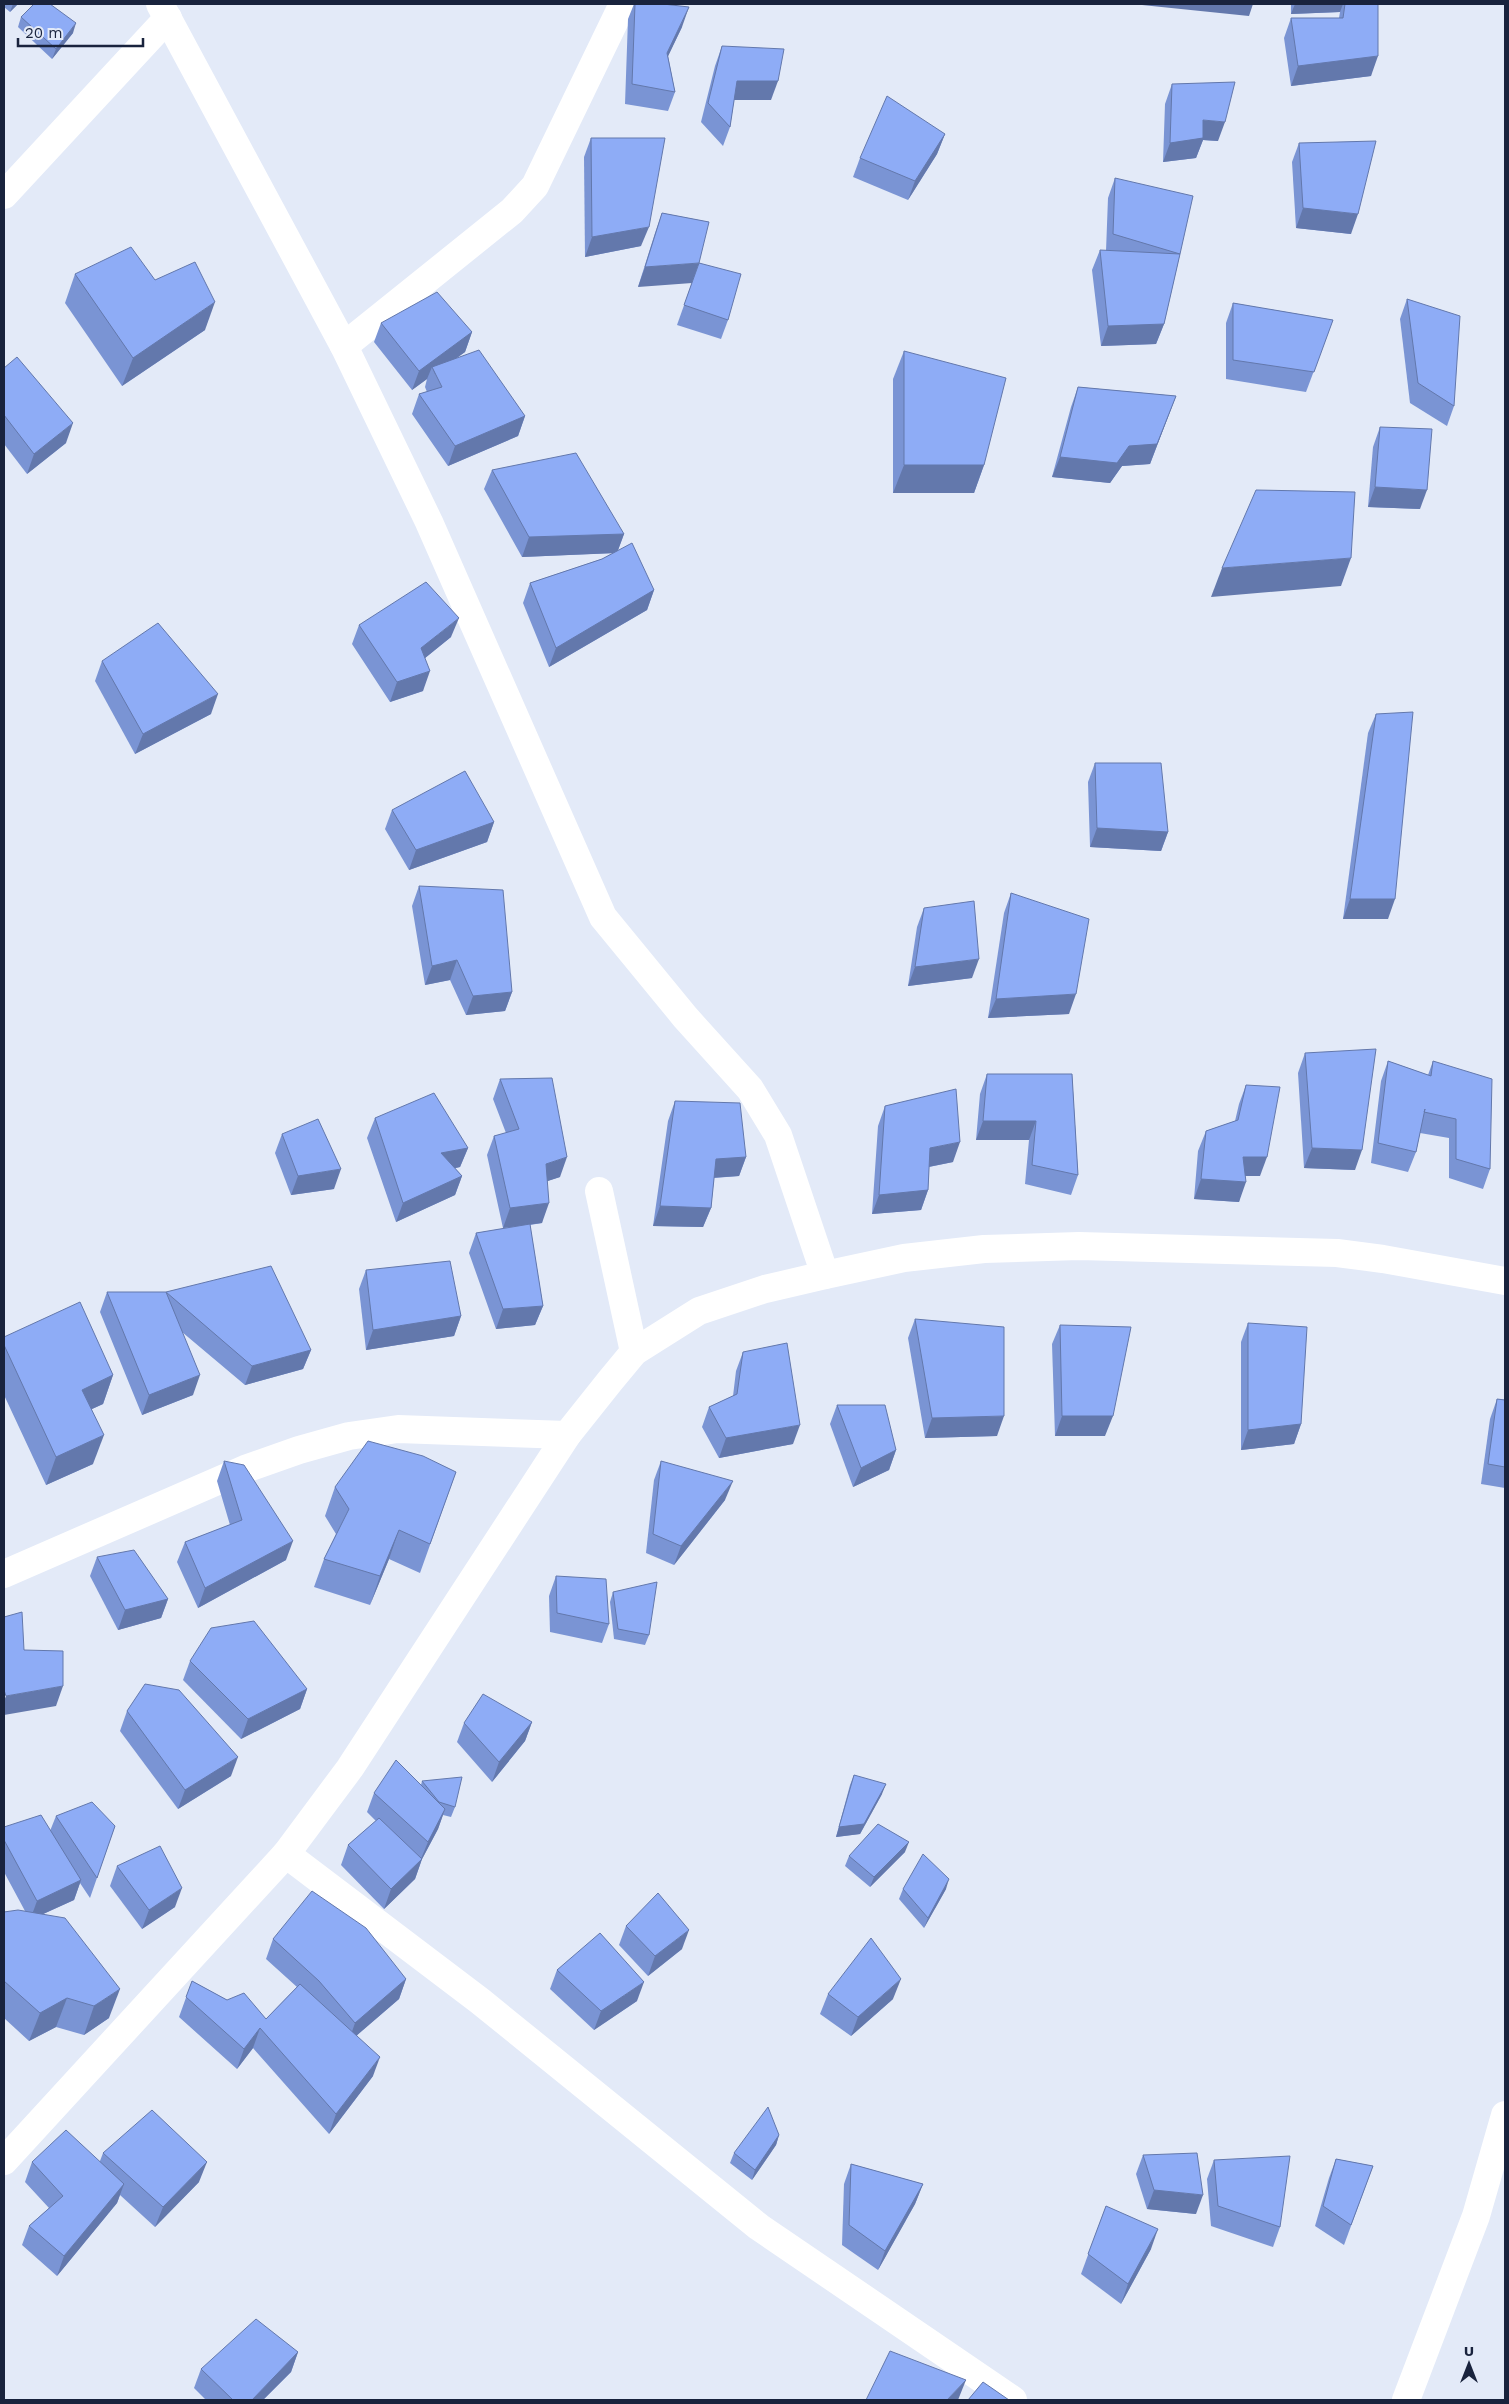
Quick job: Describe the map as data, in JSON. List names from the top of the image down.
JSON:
{
  "scale_bar": "20 m",
  "north": "top"
}
